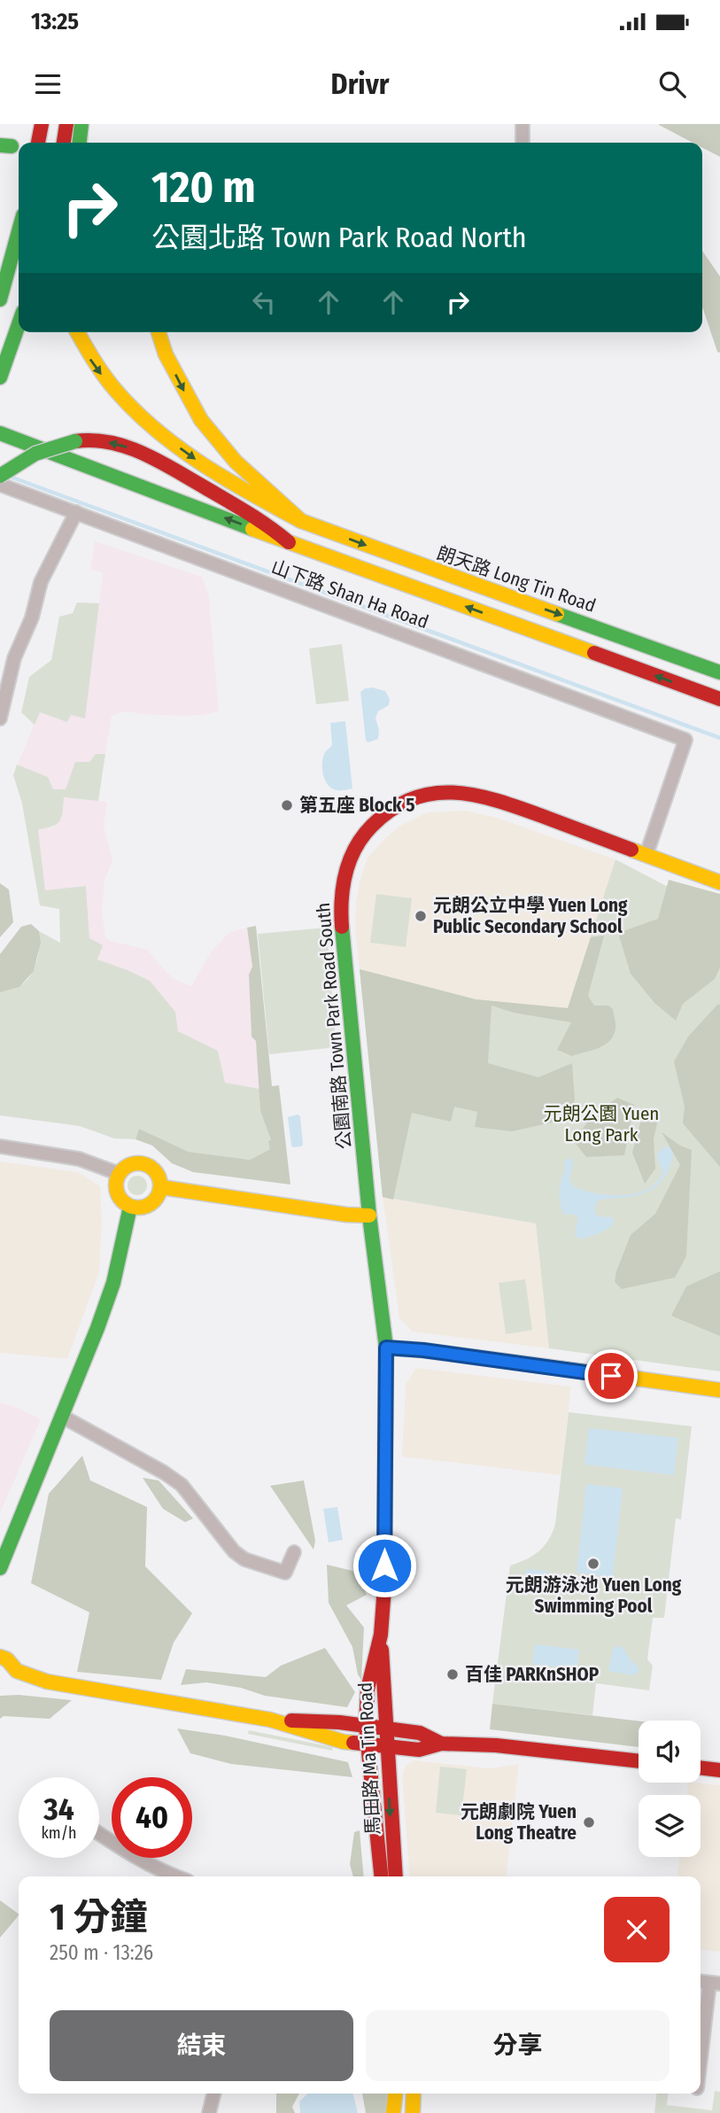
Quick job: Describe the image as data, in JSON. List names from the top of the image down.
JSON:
{
  "streets": {
    "main road": ["朗天路 Long Tin Road", "公園南路 Town Park Road South", "馬田路 Ma Tin Road"],
    "street": ["山下路 Shan Ha Road"]
  },
  "crossings": [
    ["山下路 Shan Ha Road", "公園南路 Town Park Road South"],
    ["公園南路 Town Park Road South", "馬田路 Ma Tin Road"]
  ],
  "parks": ["元朗公園 Yuen Long Park"],
  "places": [
    "第五座 Block 5",
    "元朗公立中學 Yuen Long Public Secondary School",
    "元朗游泳池 Yuen Long Swimming Pool",
    "百佳 PARKnSHOP",
    "元朗劇院 Yuen Long Theatre"
  ],
  "page": {
    "status": "13:25",
    "header": "Drivr",
    "turn": ["120 m", "公園北路 Town Park Road North"],
    "speed": "34 km/h",
    "limit": "40",
    "heading": ["1 分鐘", "250 m · 13:26"],
    "buttons": ["結束", "分享"]
  }
}
